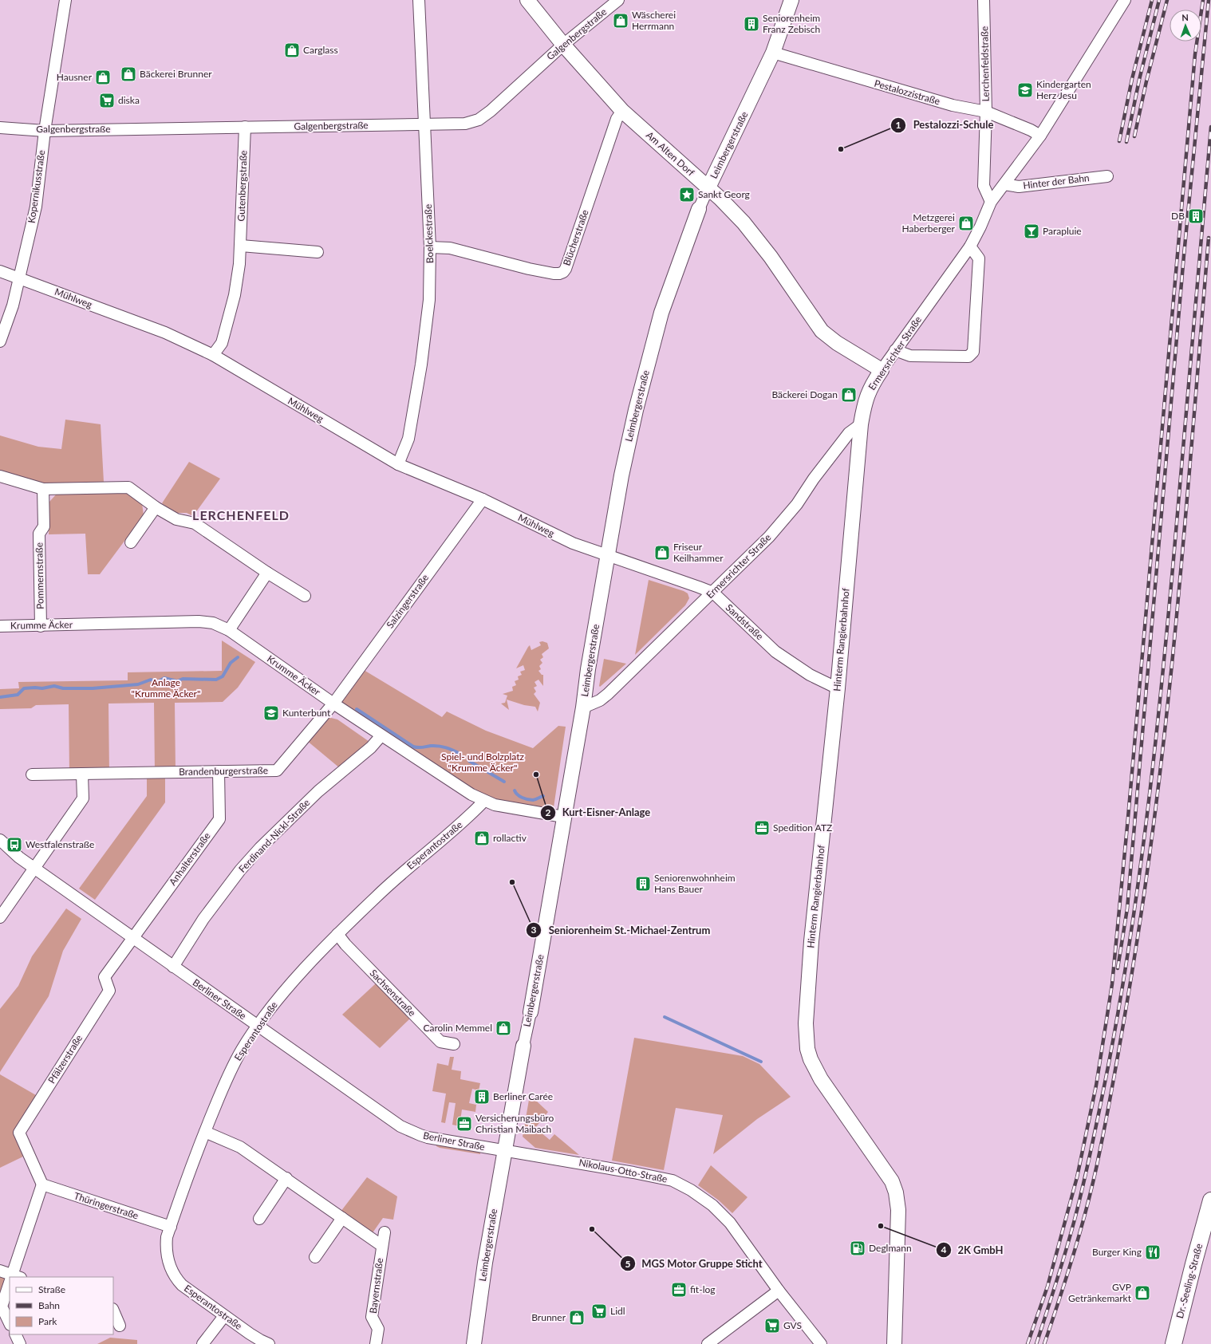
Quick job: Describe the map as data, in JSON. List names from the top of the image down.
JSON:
{
  "streets": {
    "main road": ["Dr.-Seeling-Straße"],
    "street": [
      "Galgenbergstraße",
      "Lerchenfeldstraße",
      "Pestalozzistraße",
      "Leimbergerstraße",
      "Am Alten Dorf",
      "Hinter der Bahn",
      "Gutenbergstraße",
      "Kopernikusstraße",
      "Boelckestraße",
      "Blücherstraße",
      "Mühlweg",
      "Ermersrichter Straße",
      "Pommernstraße",
      "Salzingerstraße",
      "Sandstraße",
      "Krumme Äcker",
      "Hinterm Rangierbahnhof",
      "Brandenburgerstraße",
      "Ferdinand-Nickl-Straße",
      "Esperantostraße",
      "Anhalterstraße",
      "Sachsenstraße",
      "Berliner Straße",
      "Pfälzerstraße",
      "Nikolaus-Otto-Straße",
      "Thüringerstraße",
      "Bayernstraße"
    ]
  },
  "crossings": [
    ["Galgenbergstraße", "Am Alten Dorf"],
    ["Galgenbergstraße", "Gutenbergstraße"],
    ["Galgenbergstraße", "Kopernikusstraße"],
    ["Galgenbergstraße", "Boelckestraße"],
    ["Lerchenfeldstraße", "Pestalozzistraße"],
    ["Lerchenfeldstraße", "Ermersrichter Straße"],
    ["Pestalozzistraße", "Leimbergerstraße"],
    ["Pestalozzistraße", "Ermersrichter Straße"],
    ["Leimbergerstraße", "Am Alten Dorf"],
    ["Leimbergerstraße", "Mühlweg"],
    ["Leimbergerstraße", "Ermersrichter Straße"],
    ["Leimbergerstraße", "Sandstraße"],
    ["Leimbergerstraße", "Krumme Äcker"],
    ["Leimbergerstraße", "Berliner Straße"],
    ["Leimbergerstraße", "Nikolaus-Otto-Straße"],
    ["Am Alten Dorf", "Blücherstraße"],
    ["Am Alten Dorf", "Ermersrichter Straße"],
    ["Hinter der Bahn", "Ermersrichter Straße"],
    ["Gutenbergstraße", "Mühlweg"],
    ["Kopernikusstraße", "Mühlweg"],
    ["Boelckestraße", "Blücherstraße"],
    ["Boelckestraße", "Mühlweg"],
    ["Mühlweg", "Salzingerstraße"],
    ["Mühlweg", "Sandstraße"],
    ["Ermersrichter Straße", "Sandstraße"],
    ["Ermersrichter Straße", "Hinterm Rangierbahnhof"],
    ["Pommernstraße", "Krumme Äcker"],
    ["Salzingerstraße", "Krumme Äcker"],
    ["Salzingerstraße", "Brandenburgerstraße"],
    ["Sandstraße", "Hinterm Rangierbahnhof"],
    ["Krumme Äcker", "Brandenburgerstraße"],
    ["Krumme Äcker", "Ferdinand-Nickl-Straße"],
    ["Krumme Äcker", "Esperantostraße"],
    ["Brandenburgerstraße", "Anhalterstraße"],
    ["Ferdinand-Nickl-Straße", "Berliner Straße"],
    ["Esperantostraße", "Sachsenstraße"],
    ["Esperantostraße", "Berliner Straße"],
    ["Esperantostraße", "Thüringerstraße"],
    ["Esperantostraße", "Bayernstraße"],
    ["Anhalterstraße", "Berliner Straße"],
    ["Anhalterstraße", "Pfälzerstraße"],
    ["Berliner Straße", "Pfälzerstraße"],
    ["Berliner Straße", "Nikolaus-Otto-Straße"],
    ["Pfälzerstraße", "Thüringerstraße"]
  ],
  "districts": ["LERCHENFELD"],
  "parks": ["Anlage \"Krumme Äcker\"", "Spiel- und Bolzplatz \"Krumme Äcker\""],
  "places": {
    "shop": [
      "Wäscherei Herrmann",
      "Carglass",
      "Bäckerei Brunner",
      "Hausner",
      "Metzgerei Haberberger",
      "Bäckerei Dogan",
      "Friseur Keilhammer",
      "rollactiv",
      "Carolin Memmel",
      "GVP Getränkemarkt",
      "Brunner"
    ],
    "building": [
      "Seniorenheim Franz Zebisch",
      "DB",
      "Seniorenwohnheim Hans Bauer",
      "Berliner Carée"
    ],
    "school or university": ["Kindergarten Herz Jesu", "Kunterbunt"],
    "supermarket": ["diska", "Lidl", "GVS"],
    "other": [
      "Pestalozzi-Schule",
      "Kurt-Eisner-Anlage",
      "Seniorenheim St.-Michael-Zentrum",
      "2K GmbH",
      "MGS Motor Gruppe Sticht"
    ],
    "place": ["Sankt Georg"],
    "bar": ["Parapluie"],
    "office": ["Spedition ATZ", "Versicherungsbüro Christian Maibach", "fit-log"],
    "bus stop": ["Westfalenstraße"],
    "fuel station": ["Deglmann"],
    "restaurant": ["Burger King"]
  },
  "legend": ["Straße", "Bahn", "Park"],
  "north": "top"
}
